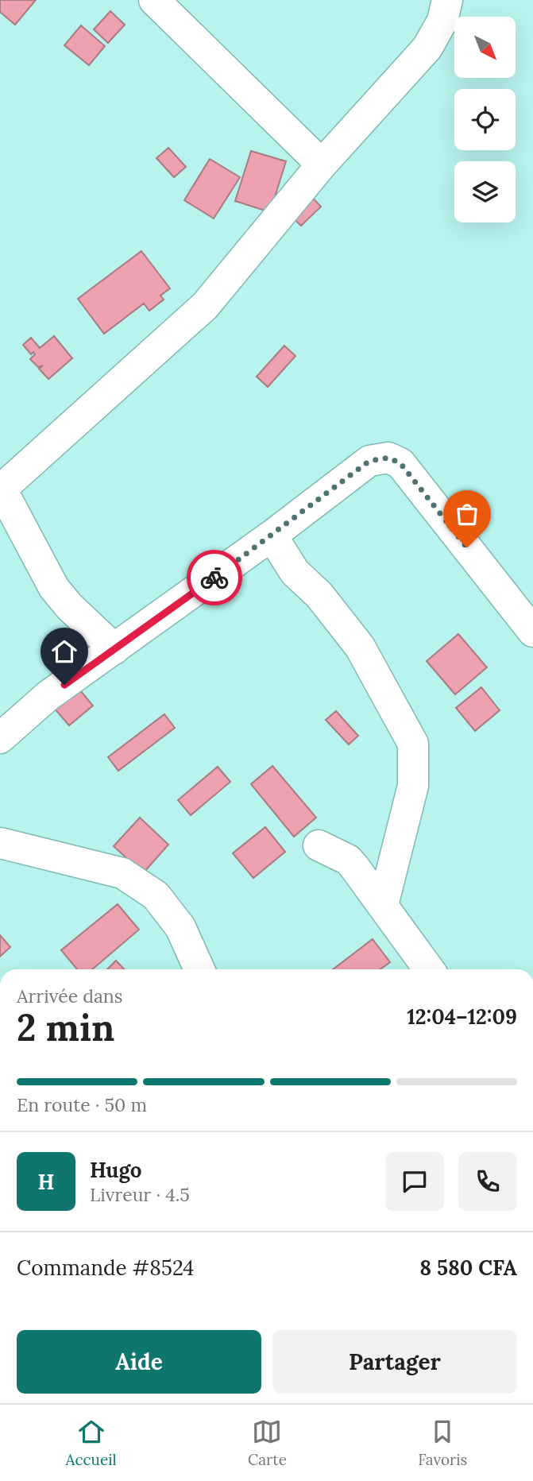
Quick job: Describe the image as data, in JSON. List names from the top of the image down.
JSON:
{
  "north": "bottom right",
  "page": {
    "heading": ["2 min", "Arrivée dans", "12:04–12:09"],
    "panel": [
      "Hugo",
      "Livreur · 4.5",
      "Commande #8524",
      "8 580 CFA"
    ],
    "bar": "En route · 50 m",
    "round": "H",
    "buttons": ["Aide", "Partager"],
    "tabs": ["Accueil", "Carte", "Favoris"]
  }
}
